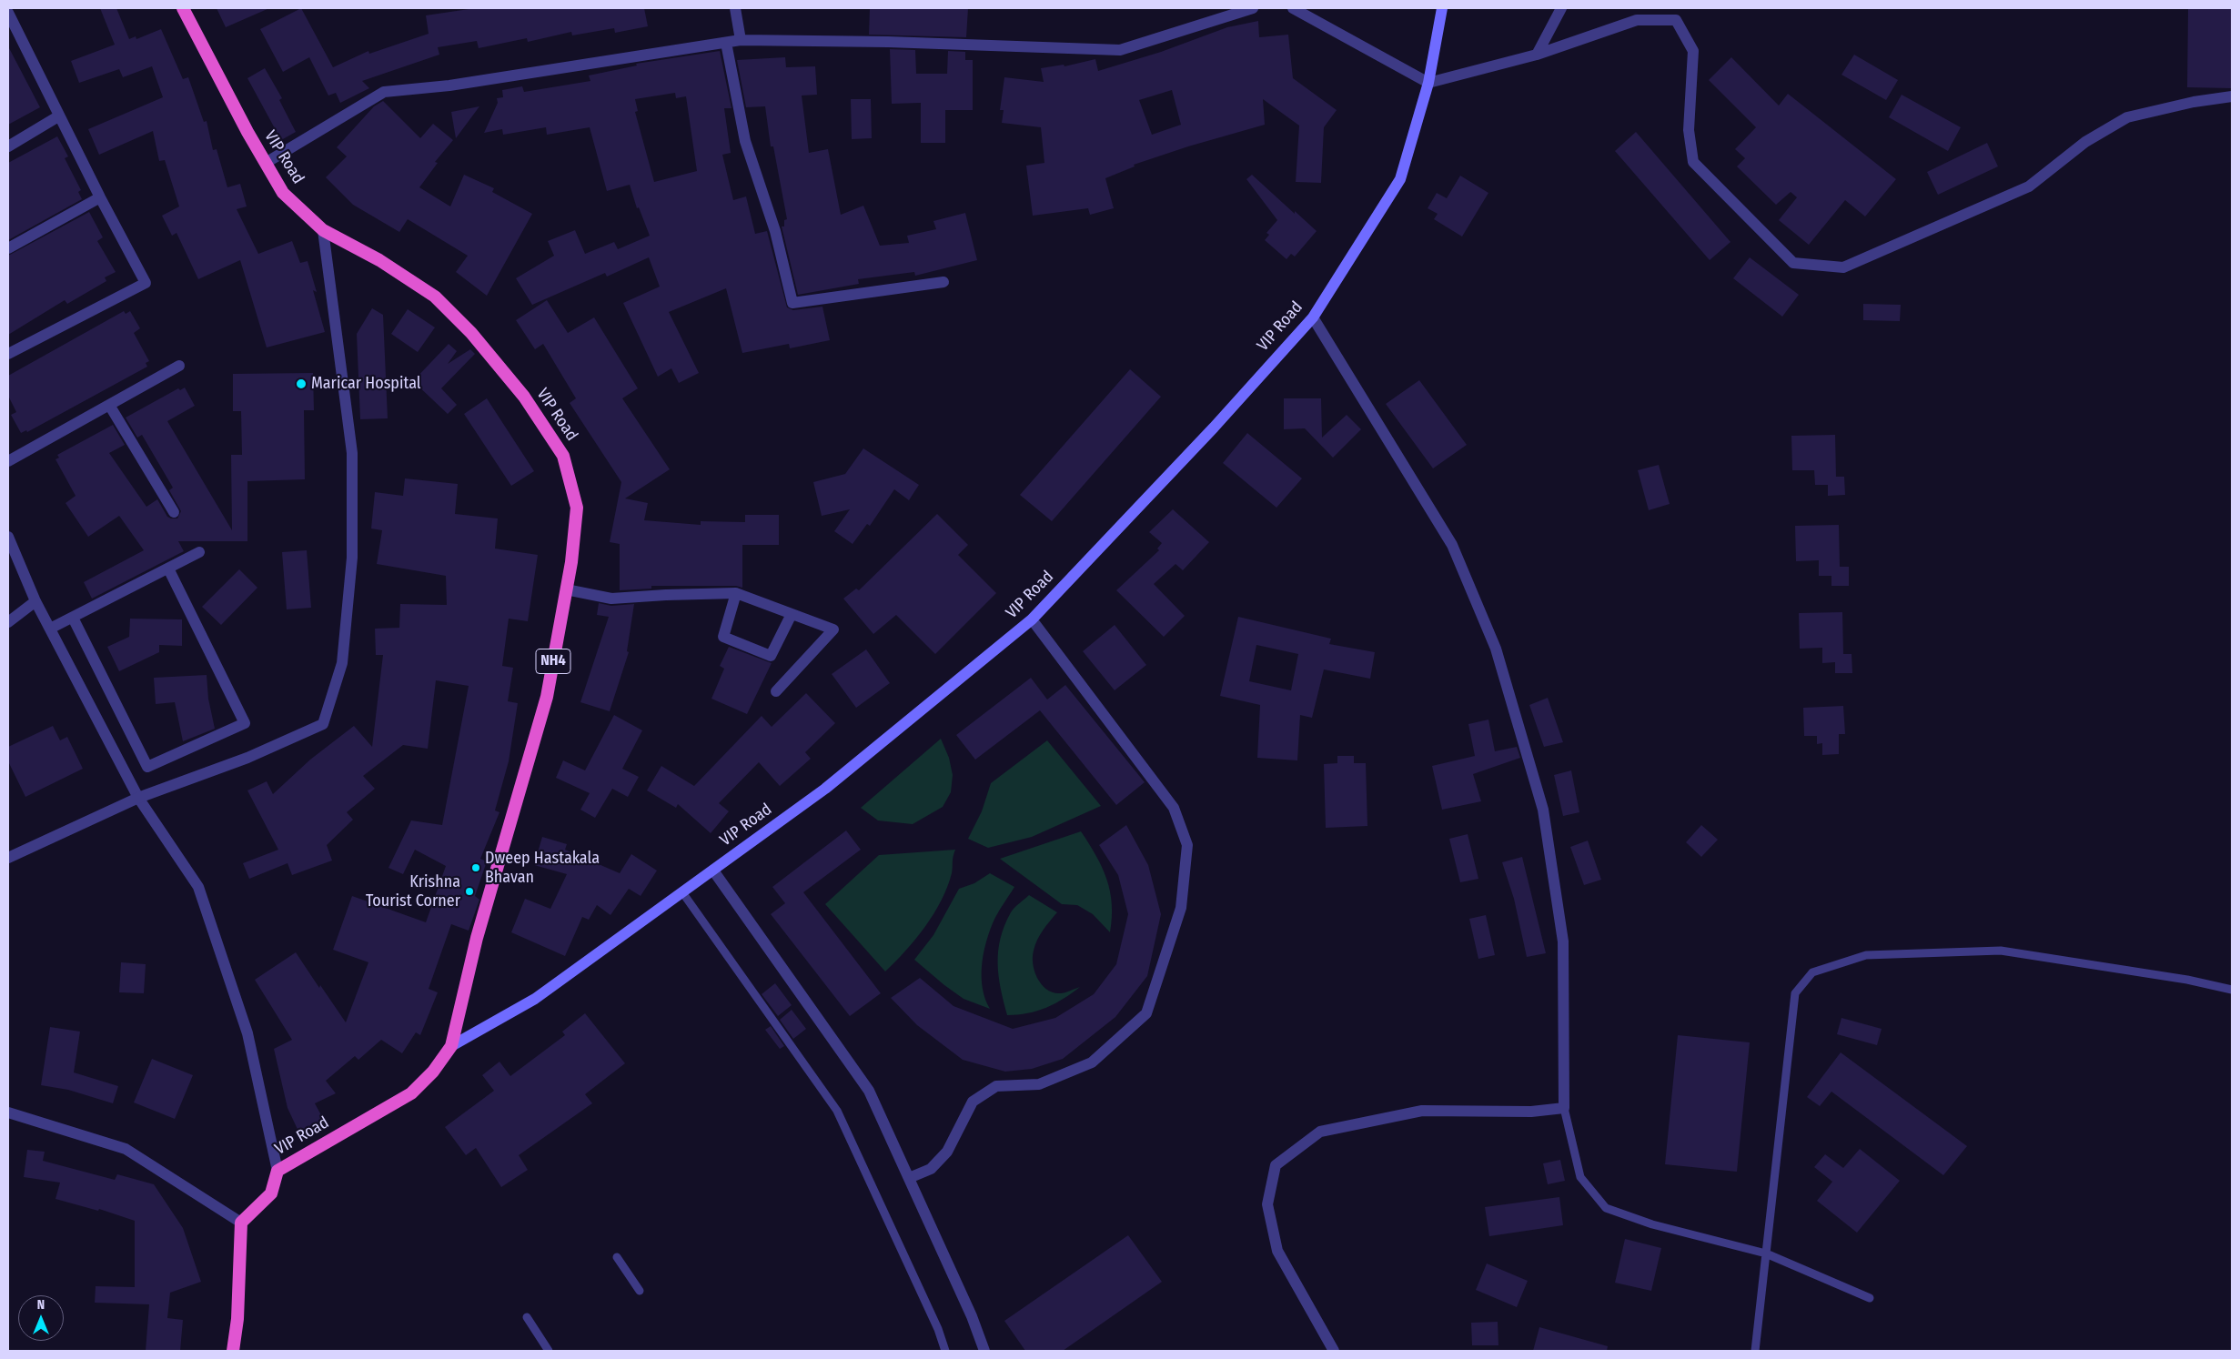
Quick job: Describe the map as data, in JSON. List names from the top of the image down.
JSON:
{
  "streets": {
    "highway": ["VIP Road", "NH4"]
  },
  "places": ["Maricar Hospital", "Dweep Hastakala Bhavan", "Krishna Tourist Corner"],
  "north": "top"
}
